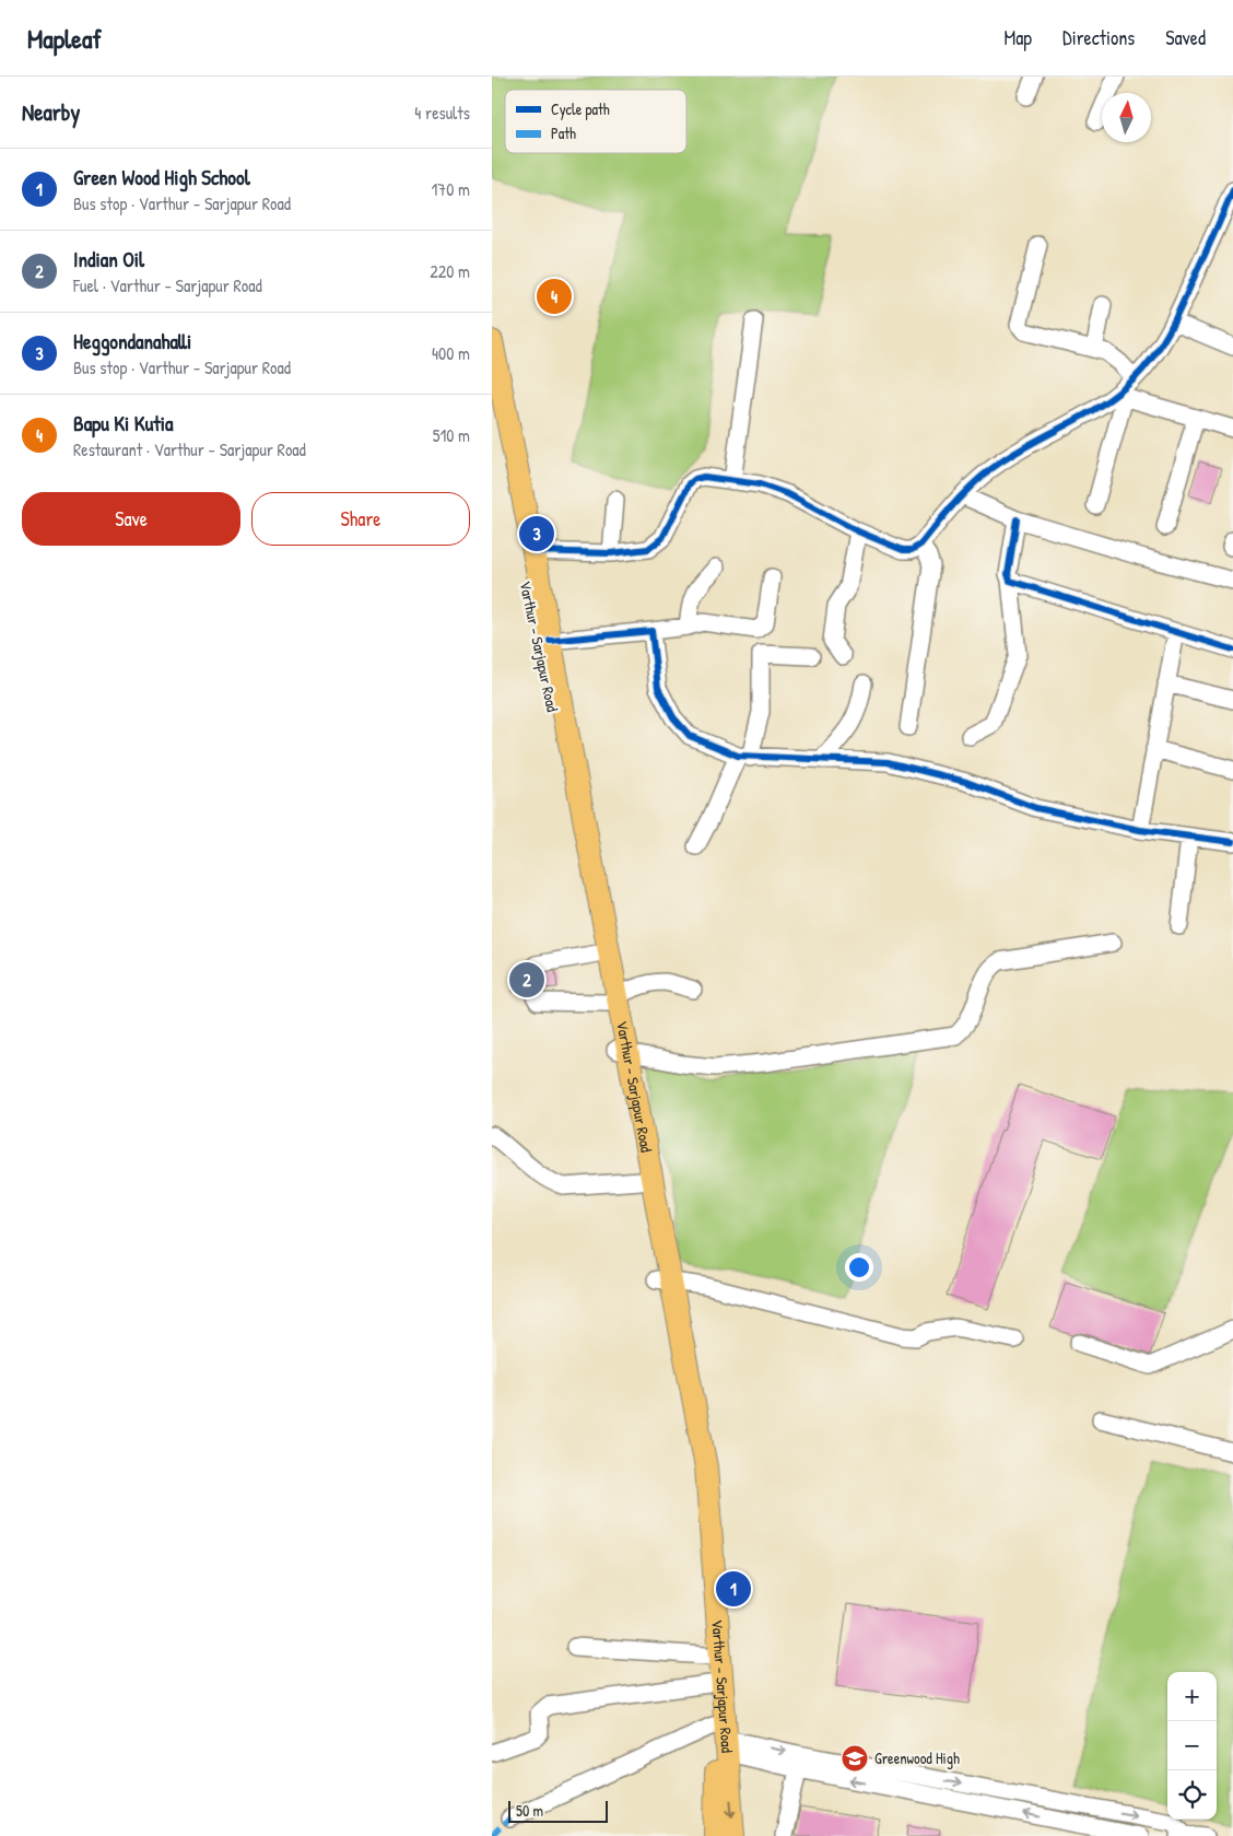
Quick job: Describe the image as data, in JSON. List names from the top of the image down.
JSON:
{
  "streets": {
    "main road": ["Varthur - Sarjapur Road"]
  },
  "places": {
    "school or university": ["Greenwood High"]
  },
  "legend": ["Cycle path", "Path"],
  "scale_bar": "50 m",
  "north": "top",
  "page": {
    "header": "Mapleaf",
    "nav": ["Map", "Directions", "Saved"],
    "heading": ["Nearby", "4 results"],
    "list": [
      {
        "mark": "1",
        "name": "Green Wood High School",
        "note": "Bus stop · Varthur - Sarjapur Road",
        "value": "170 m"
      },
      {
        "mark": "2",
        "name": "Indian Oil",
        "note": "Fuel · Varthur - Sarjapur Road",
        "value": "220 m"
      },
      {
        "mark": "3",
        "name": "Heggondanahalli",
        "note": "Bus stop · Varthur - Sarjapur Road",
        "value": "400 m"
      },
      {
        "mark": "4",
        "name": "Bapu Ki Kutia",
        "note": "Restaurant · Varthur - Sarjapur Road",
        "value": "510 m"
      }
    ],
    "pins": [
      "4",
      "3",
      "2",
      "1"
    ],
    "buttons": ["Save", "Share"],
    "map_buttons": ["+", "−"],
    "scale": "50 m"
  }
}
